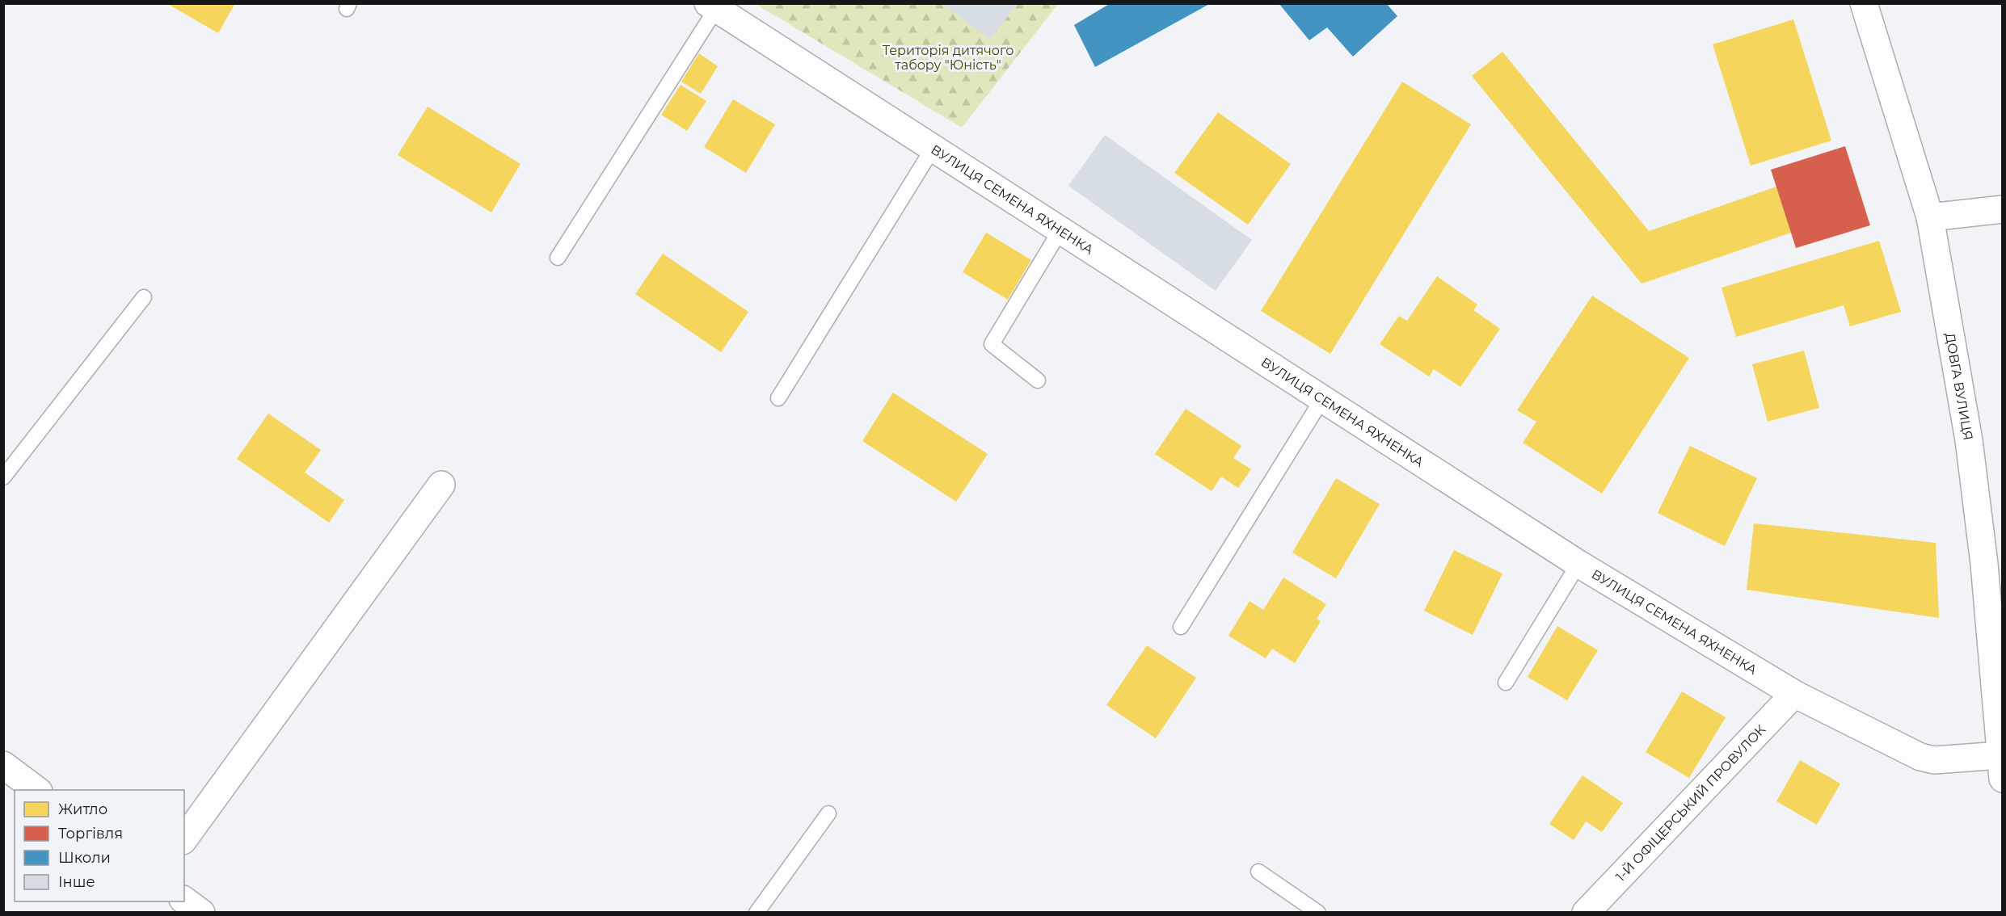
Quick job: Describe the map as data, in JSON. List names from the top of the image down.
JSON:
{
  "streets": {
    "street": ["ВУЛИЦЯ СЕМЕНА ЯХНЕНКА", "ДОВГА ВУЛИЦЯ", "1-Й ОФІЦЕРСЬКИЙ ПРОВУЛОК"]
  },
  "crossings": [
    ["ВУЛИЦЯ СЕМЕНА ЯХНЕНКА", "ДОВГА ВУЛИЦЯ"],
    ["ВУЛИЦЯ СЕМЕНА ЯХНЕНКА", "1-Й ОФІЦЕРСЬКИЙ ПРОВУЛОК"]
  ],
  "parks": ["Територія дитячого табору \"Юність\""],
  "legend": [
    "Житло",
    "Торгівля",
    "Школи",
    "Інше"
  ]
}
